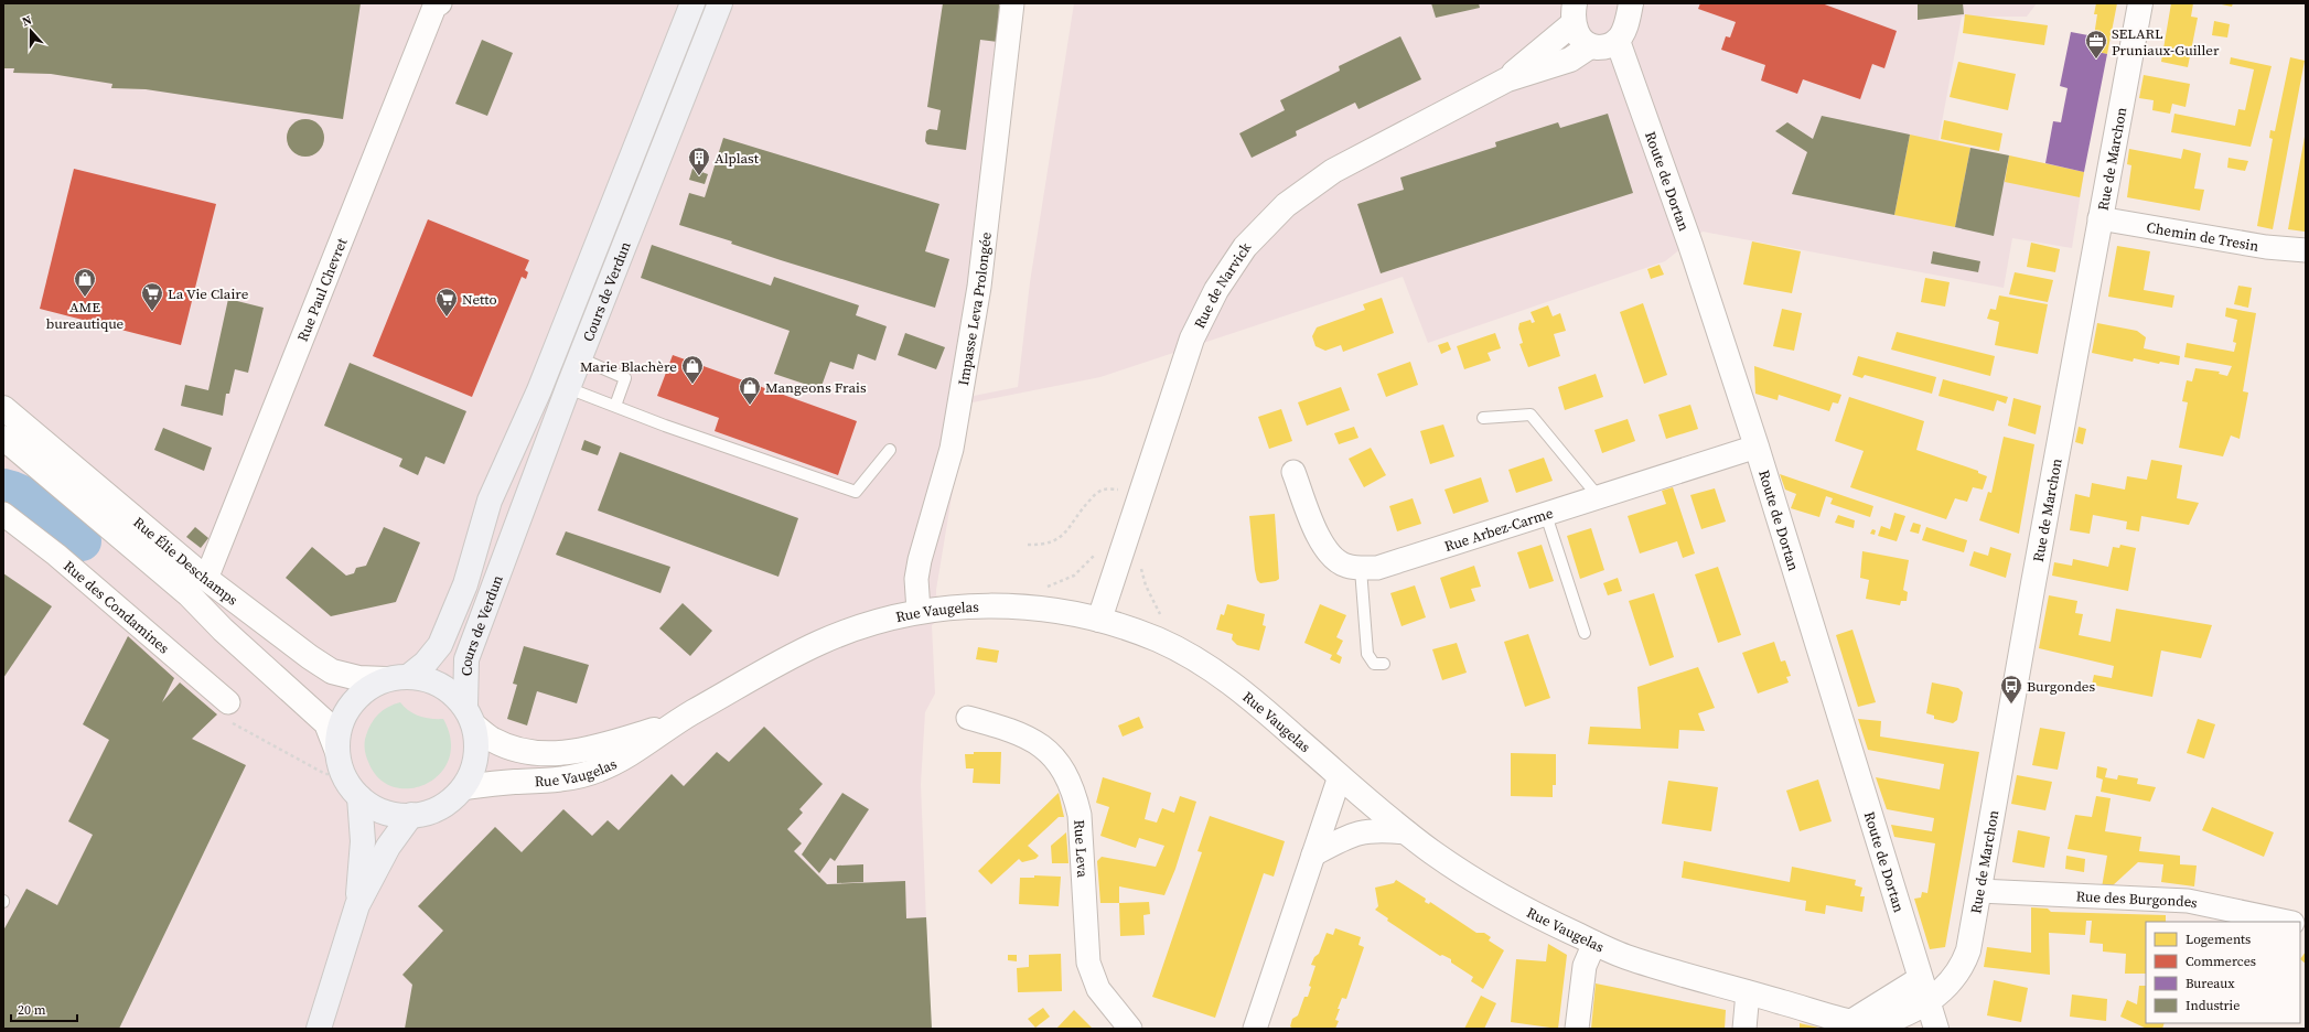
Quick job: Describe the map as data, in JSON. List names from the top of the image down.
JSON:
{
  "streets": {
    "main road": [
      "Rue de Marchon",
      "Route de Dortan",
      "Rue de Narvick",
      "Cours de Verdun",
      "Rue Élie Deschamps",
      "Rue Vaugelas"
    ],
    "street": [
      "Chemin de Tresin",
      "Rue Paul Chevret",
      "Impasse Leva Prolongée",
      "Rue Arbez-Carme",
      "Rue des Condamines",
      "Rue Leva",
      "Rue des Burgondes"
    ]
  },
  "crossings": [
    ["Rue de Marchon", "Route de Dortan"],
    ["Rue de Marchon", "Chemin de Tresin"],
    ["Rue de Marchon", "Rue Vaugelas"],
    ["Rue de Marchon", "Rue des Burgondes"],
    ["Route de Dortan", "Rue Arbez-Carme"],
    ["Route de Dortan", "Rue Vaugelas"],
    ["Rue de Narvick", "Rue Vaugelas"],
    ["Rue Paul Chevret", "Rue Élie Deschamps"],
    ["Cours de Verdun", "Rue Élie Deschamps"],
    ["Cours de Verdun", "Rue Vaugelas"],
    ["Impasse Leva Prolongée", "Rue Vaugelas"],
    ["Rue Élie Deschamps", "Rue Vaugelas"]
  ],
  "places": {
    "office": ["SELARL Pruniaux-Guiller"],
    "building": ["Alplast"],
    "shop": ["AME bureautique", "Marie Blachère", "Mangeons Frais"],
    "supermarket": ["La Vie Claire", "Netto"],
    "bus stop": ["Burgondes"]
  },
  "legend": [
    "Logements",
    "Commerces",
    "Bureaux",
    "Industrie"
  ],
  "scale_bar": "20 m",
  "north": "top"
}
